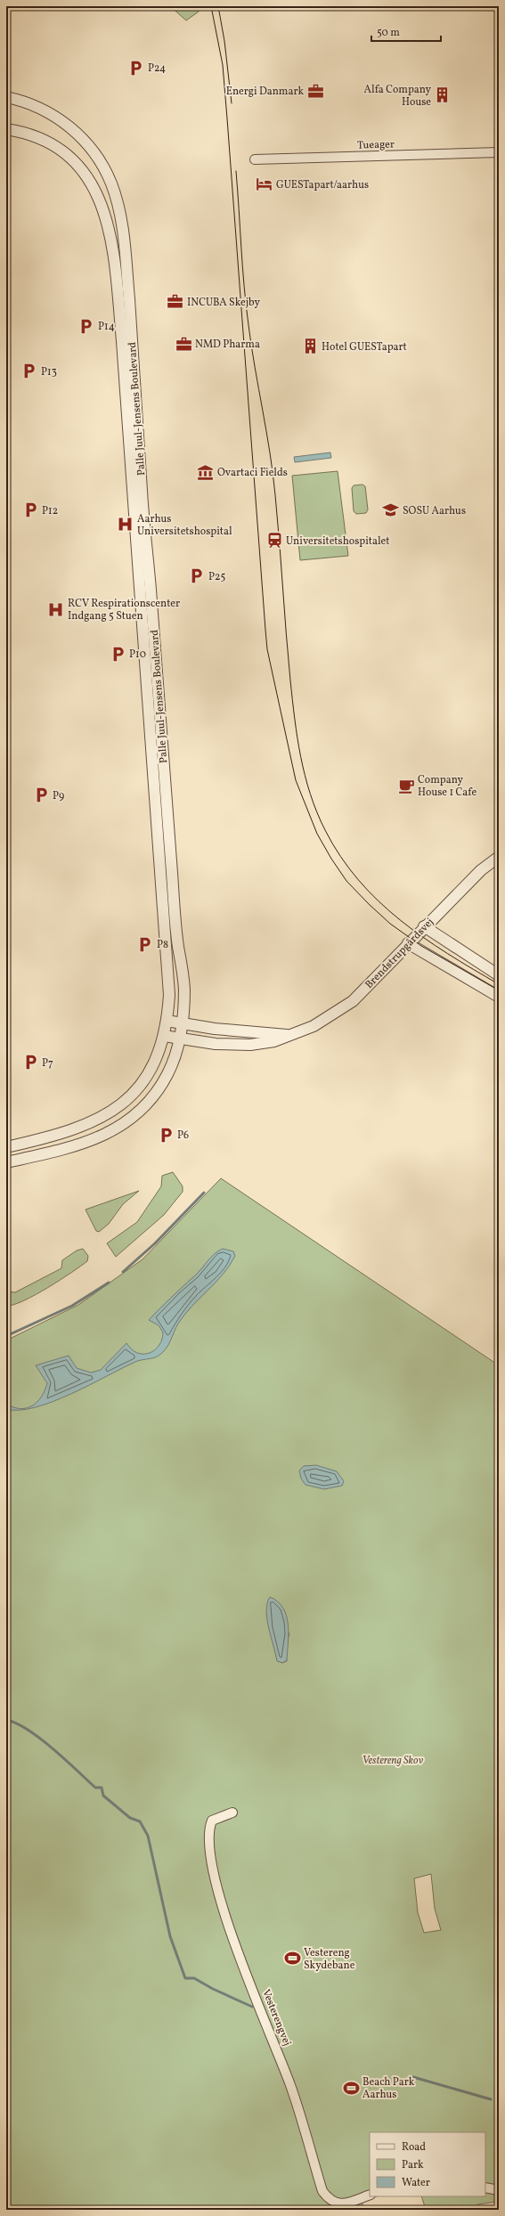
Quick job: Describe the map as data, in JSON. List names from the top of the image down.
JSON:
{
  "streets": {
    "street": [
      "Tueager",
      "Palle Juul-Jensens Boulevard",
      "Brendstrupgårdsvej",
      "Vesterengvej"
    ]
  },
  "crossings": [
    ["Palle Juul-Jensens Boulevard", "Brendstrupgårdsvej"]
  ],
  "parks": ["Vestereng Skov"],
  "places": {
    "parking": [
      "P24",
      "P14",
      "P13",
      "P12",
      "P25",
      "P10",
      "P9",
      "P8",
      "P7",
      "P6"
    ],
    "office": ["Energi Danmark", "INCUBA Skejby", "NMD Pharma"],
    "building": ["Alfa Company House", "Hotel GUESTapart"],
    "hotel": ["GUESTapart/aarhus"],
    "museum": ["Ovartaci Fields"],
    "school or university": ["SOSU Aarhus"],
    "hospital": ["Aarhus Universitetshospital", "RCV Respirationscenter Indgang 5 Stuen"],
    "station": ["Universitetshospitalet"],
    "cafe": ["Company House 1 Cafe"],
    "sports": ["Vestereng Skydebane", "Beach Park Aarhus"]
  },
  "legend": ["Road", "Park", "Water"],
  "scale_bar": "50 m"
}
